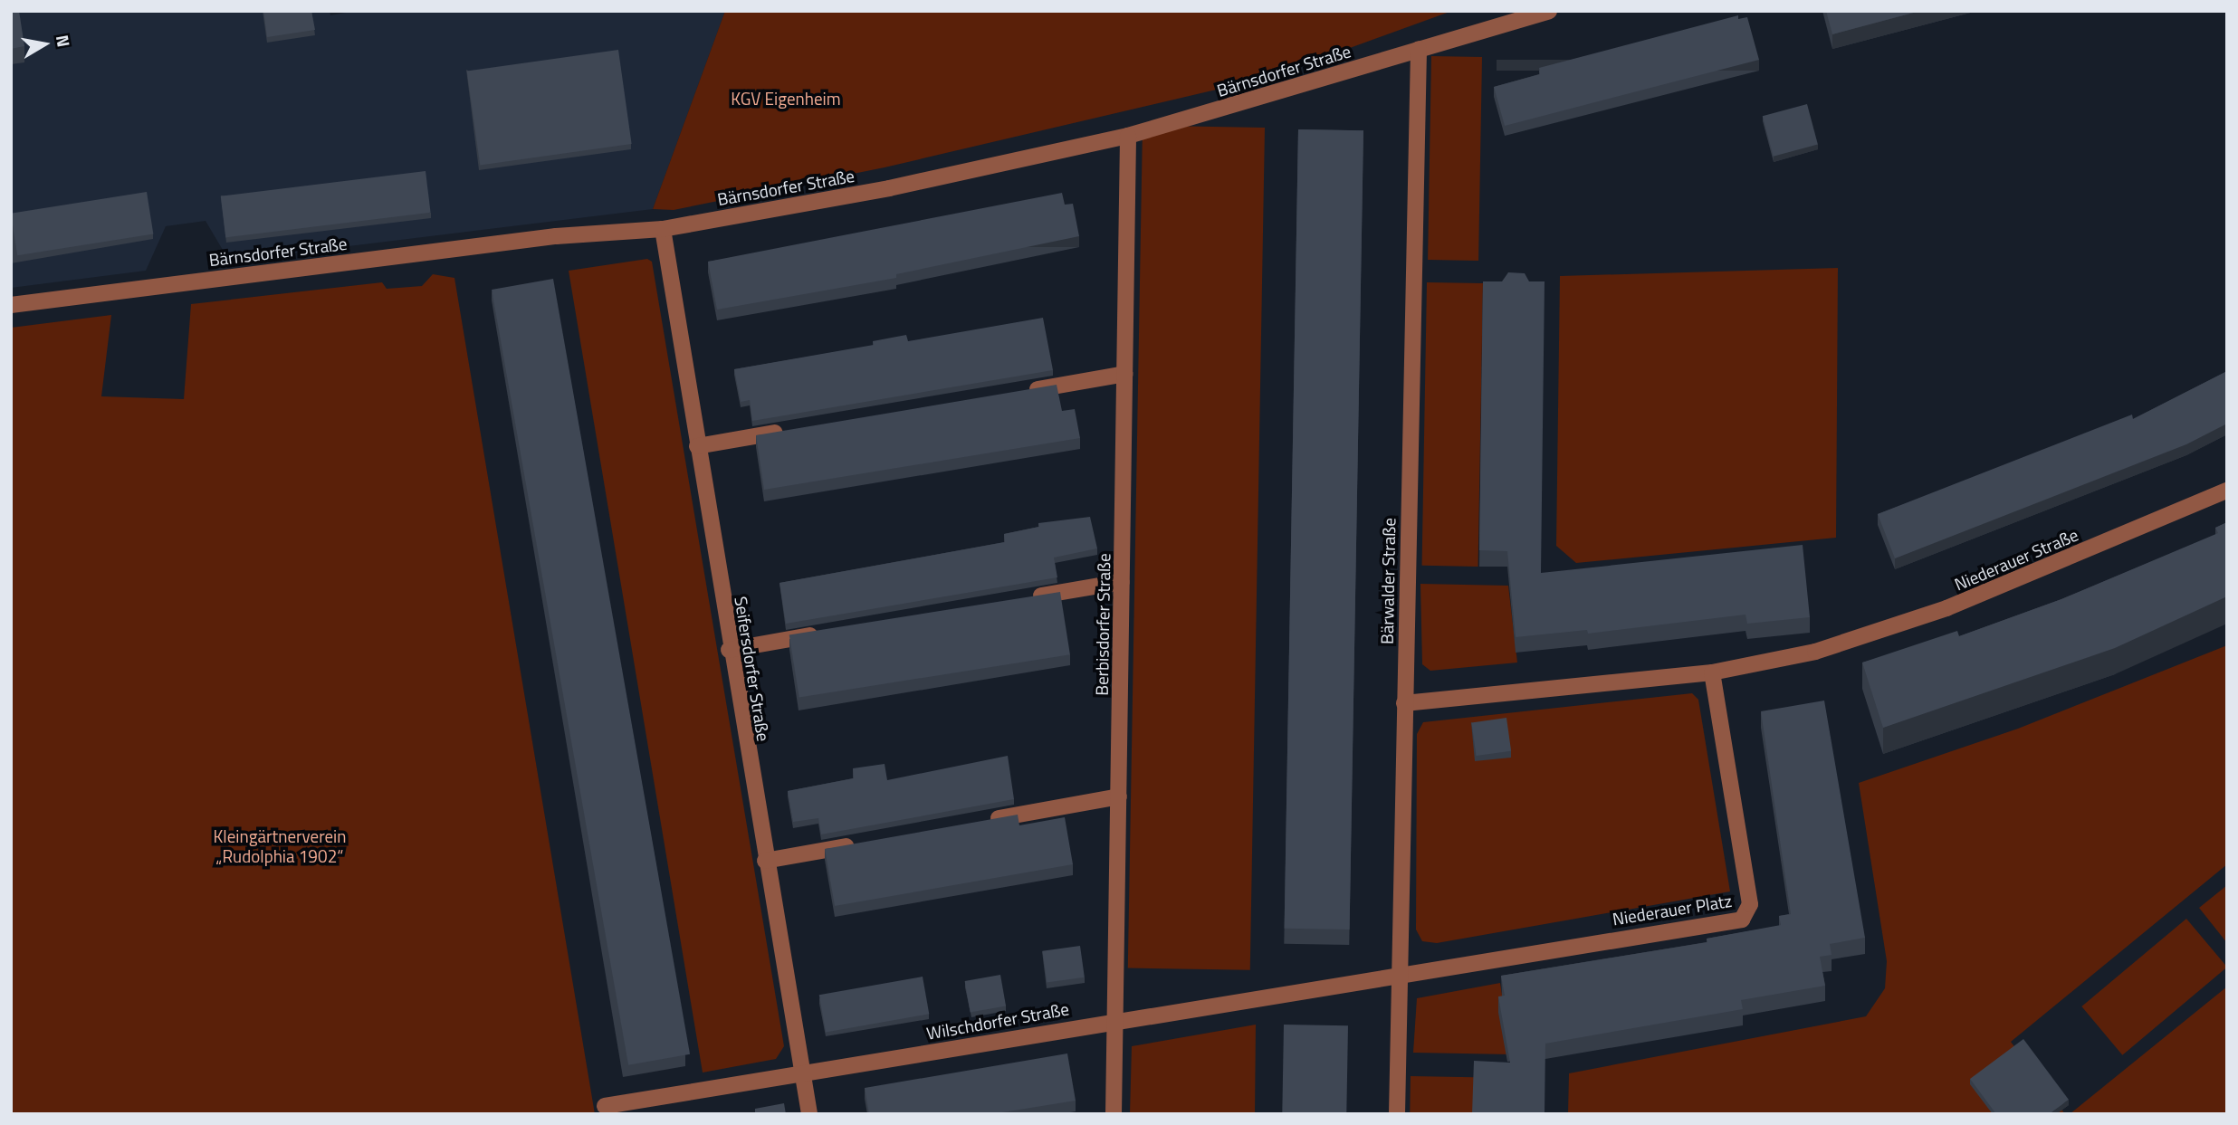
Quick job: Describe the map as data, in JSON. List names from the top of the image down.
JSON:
{
  "streets": {
    "street": [
      "Bärnsdorfer Straße",
      "Niederauer Straße",
      "Bärwalder Straße",
      "Berbisdorfer Straße",
      "Seifersdorfer Straße",
      "Niederauer Platz",
      "Wilschdorfer Straße"
    ]
  },
  "crossings": [
    ["Bärnsdorfer Straße", "Bärwalder Straße"],
    ["Bärnsdorfer Straße", "Berbisdorfer Straße"],
    ["Bärnsdorfer Straße", "Seifersdorfer Straße"],
    ["Niederauer Straße", "Niederauer Platz"],
    ["Bärwalder Straße", "Niederauer Platz"],
    ["Bärwalder Straße", "Wilschdorfer Straße"],
    ["Berbisdorfer Straße", "Wilschdorfer Straße"],
    ["Seifersdorfer Straße", "Wilschdorfer Straße"],
    ["Niederauer Platz", "Wilschdorfer Straße"]
  ],
  "parks": ["KGV Eigenheim", "Kleingärtnerverein „Rudolphia 1902“"],
  "north": "right"
}
